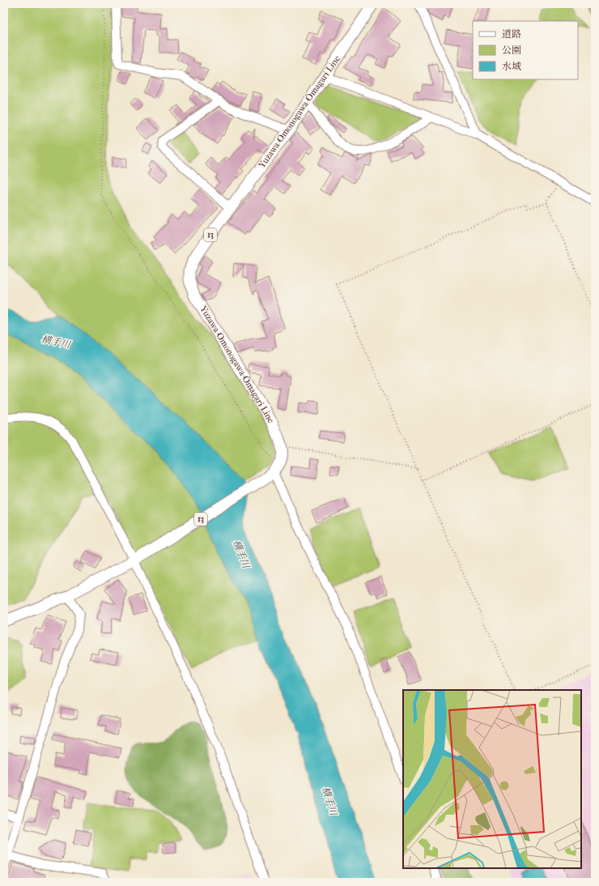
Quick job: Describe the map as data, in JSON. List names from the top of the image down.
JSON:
{
  "streets": {
    "main road": ["Yuzawa-Omonogawa-Ōmagari Line", "13"]
  },
  "crossings": [
    ["Yuzawa-Omonogawa-Ōmagari Line", "13"]
  ],
  "water": ["横手川"],
  "legend": ["道路", "公園", "水域"]
}
